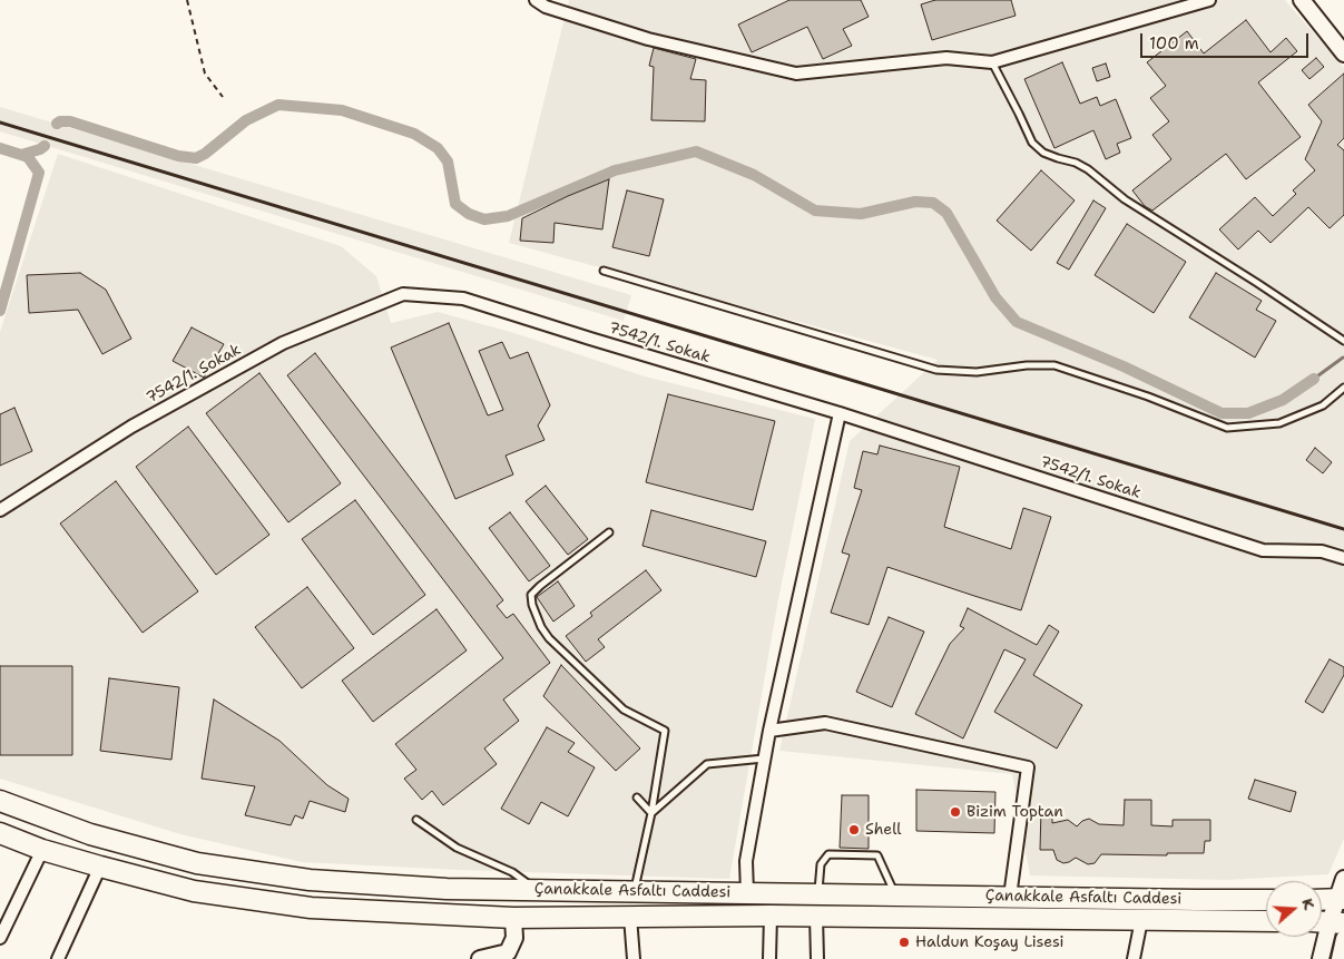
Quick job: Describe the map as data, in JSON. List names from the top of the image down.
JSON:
{
  "streets": {
    "highway": ["Çanakkale Asfaltı Caddesi"],
    "street": ["7542/1. Sokak"]
  },
  "places": ["Bizim Toptan", "Shell", "Haldun Koşay Lisesi"],
  "scale_bar": "100 m",
  "north": "right"
}
